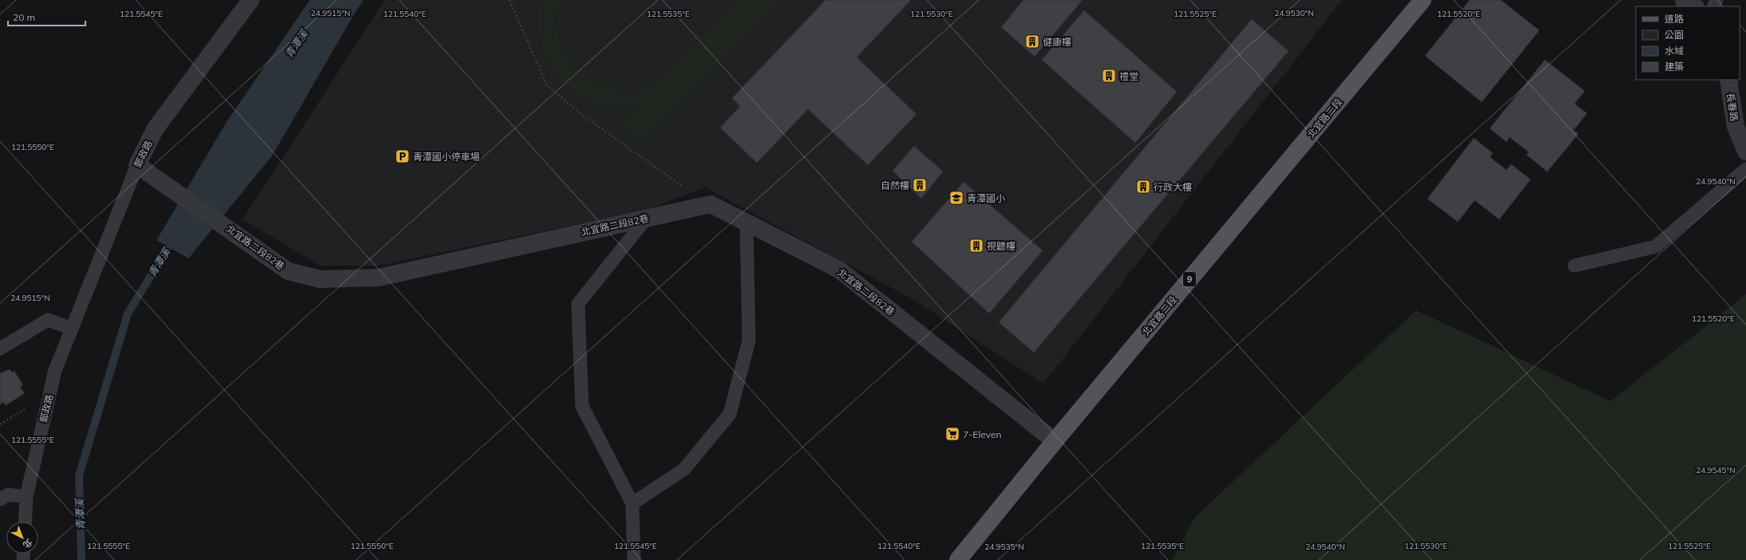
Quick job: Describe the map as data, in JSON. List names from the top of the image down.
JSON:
{
  "streets": {
    "main road": ["北宜路二段", "9"],
    "street": ["長春路", "郵政路", "北宜路二段82巷"]
  },
  "crossings": [
    ["北宜路二段", "北宜路二段82巷"],
    ["郵政路", "北宜路二段82巷"]
  ],
  "water": ["青潭溪"],
  "places": {
    "building": [
      "健康樓",
      "禮堂",
      "自然樓",
      "行政大樓",
      "視聽樓"
    ],
    "parking": ["青潭國小停車場"],
    "school or university": ["青潭國小"],
    "supermarket": ["7-Eleven"]
  },
  "legend": [
    "道路",
    "公園",
    "水域",
    "建築"
  ],
  "scale_bar": "20 m",
  "north": "bottom right",
  "coordinates": [
    "24.9515°N",
    "24.9530°N",
    "121.5545°E",
    "121.5540°E",
    "121.5535°E",
    "121.5530°E",
    "121.5525°E",
    "121.5520°E",
    "121.5550°E",
    "24.9540°N",
    "121.5555°E",
    "24.9545°N",
    "24.9535°N"
  ]
}
